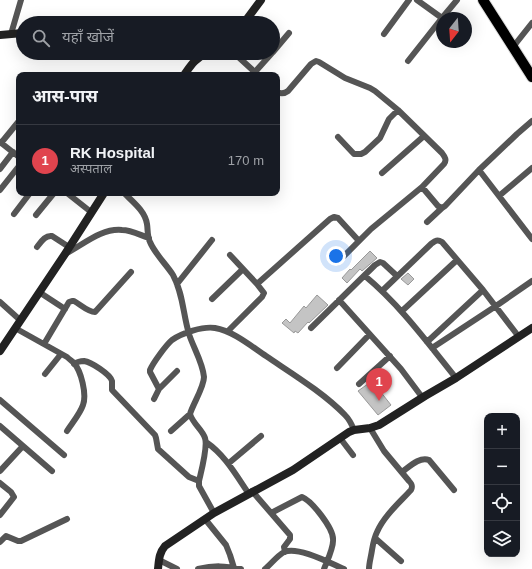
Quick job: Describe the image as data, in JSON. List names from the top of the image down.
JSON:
{
  "north": "bottom",
  "page": {
    "search": "यहाँ खोजें",
    "heading": "आस-पास",
    "list": [
      {
        "mark": "1",
        "name": "RK Hospital",
        "note": "अस्पताल",
        "value": "170 m"
      }
    ],
    "pins": "1",
    "map_buttons": ["+", "−"]
  }
}
